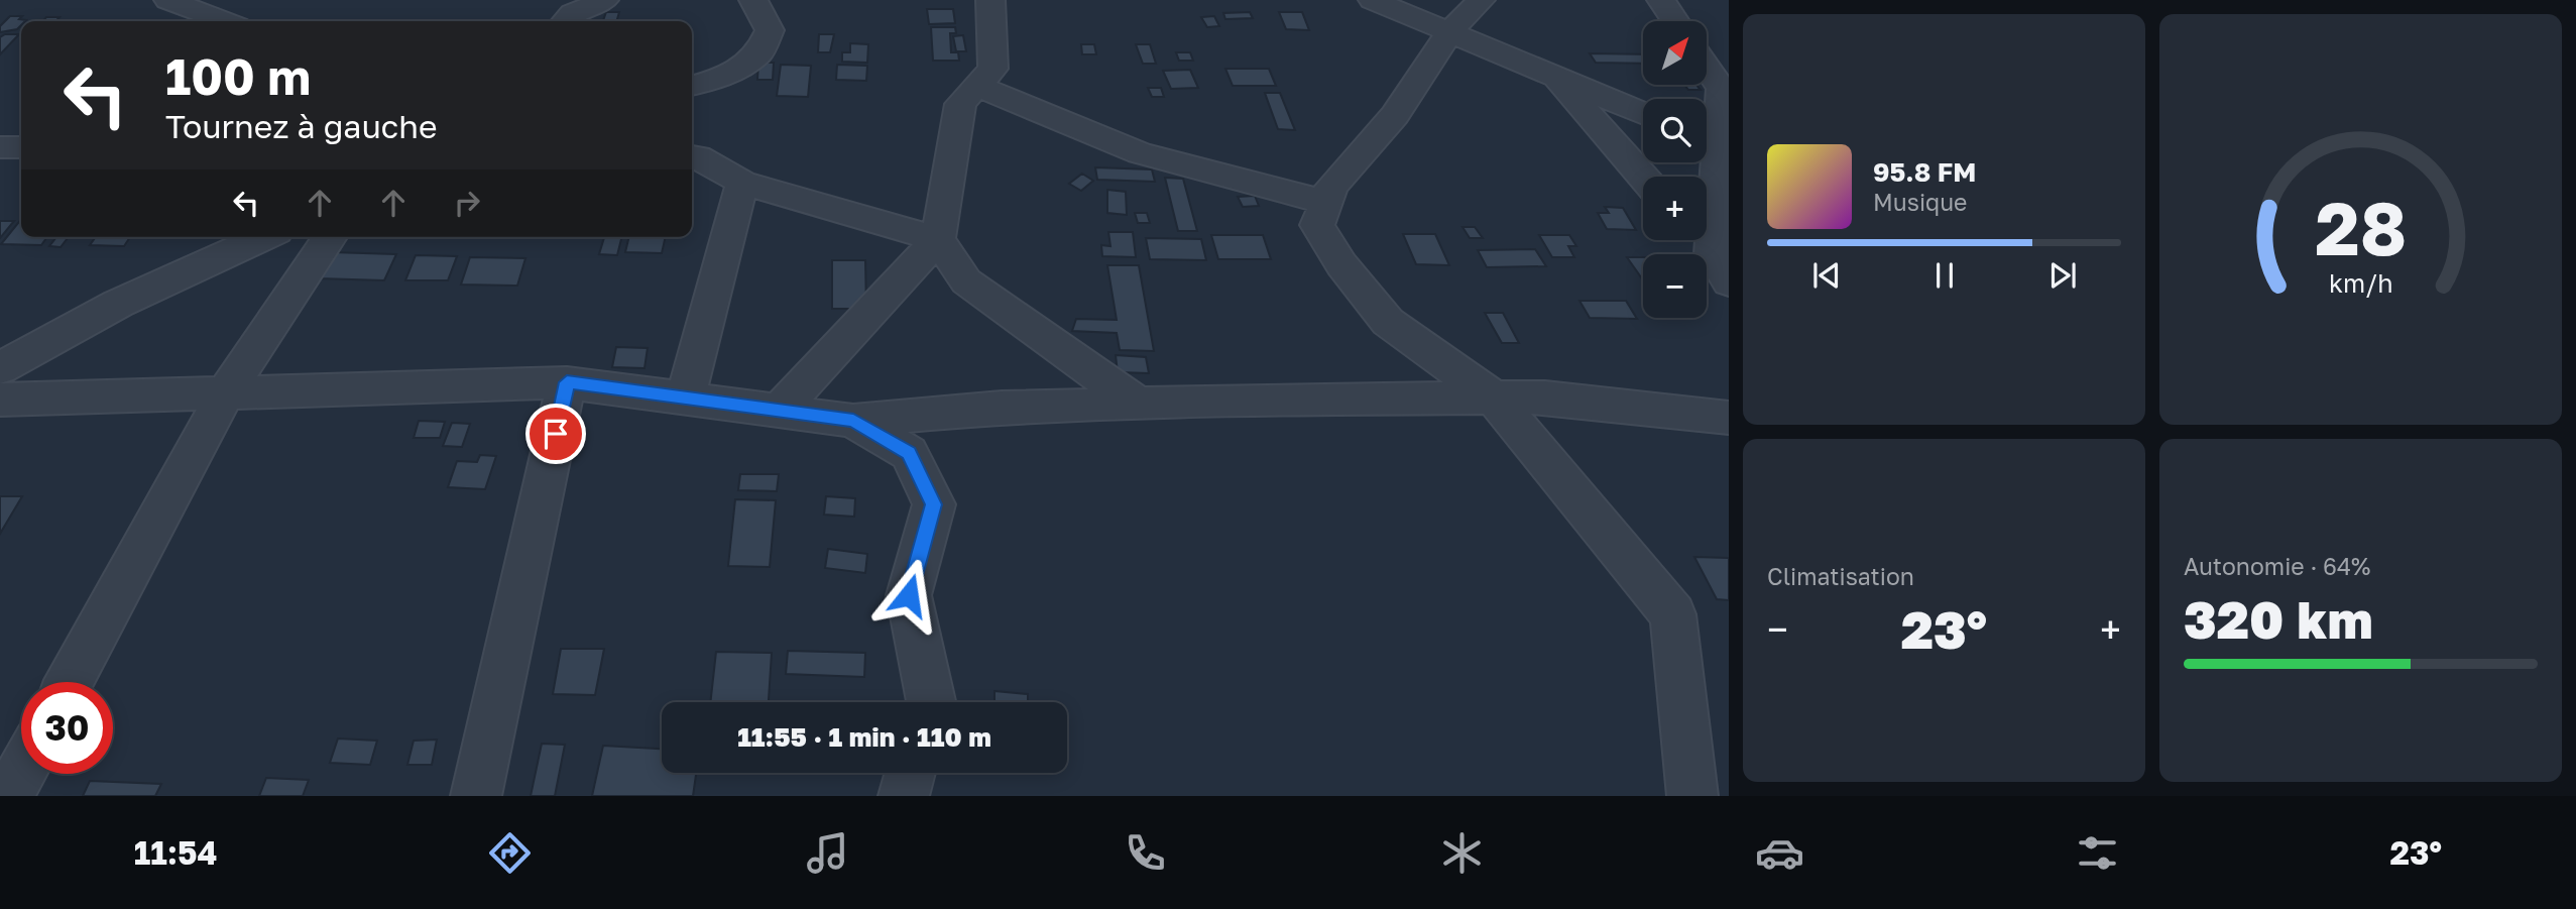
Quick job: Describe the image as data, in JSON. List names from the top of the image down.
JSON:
{
  "north": "top right",
  "page": {
    "map_buttons": ["+", "−"],
    "turn": ["100 m", "Tournez à gauche"],
    "song": ["95.8 FM", "Musique"],
    "tile": [
      "Climatisation",
      ["Autonomie · 64%", "320 km"]
    ],
    "heat": ["−", "23°", "+"],
    "limit": "30",
    "trip": "11:55 · 1 min · 110 m",
    "tabs": ["11:54", "23°"],
    "gauge": ["28", "km/h"]
  }
}
